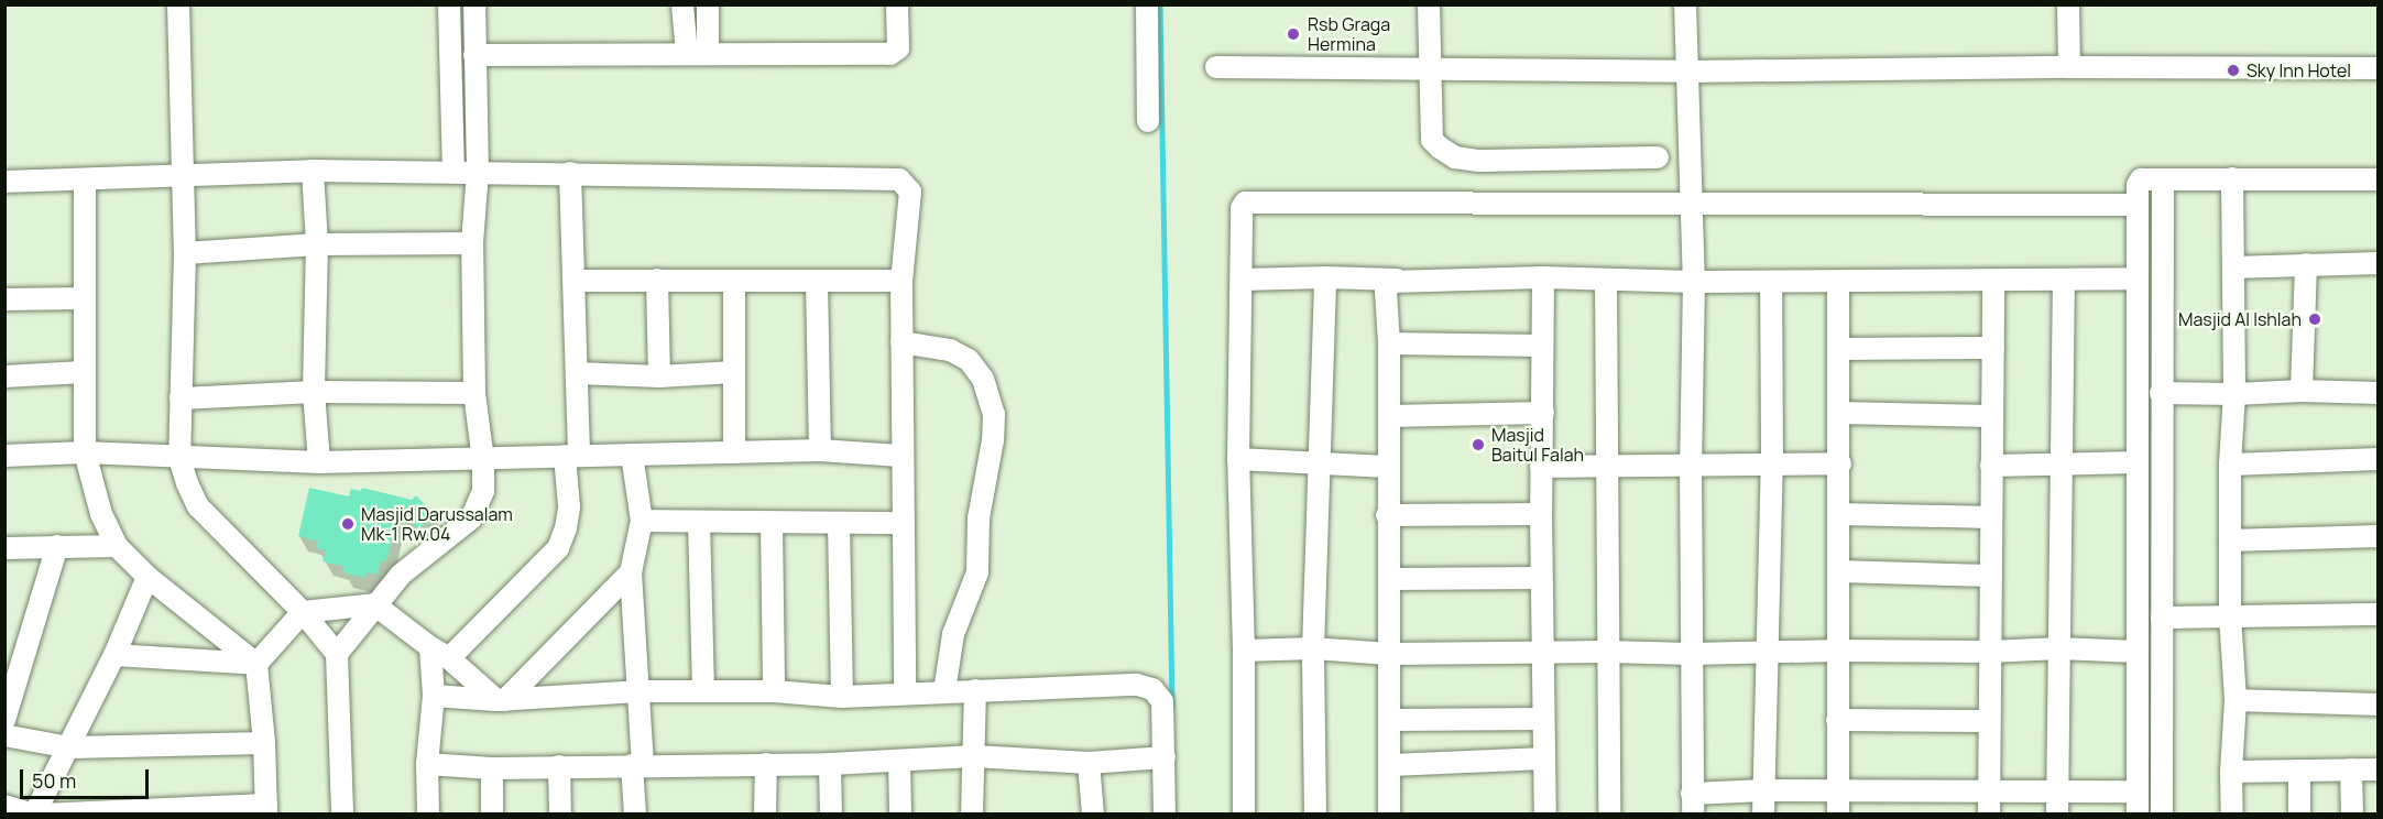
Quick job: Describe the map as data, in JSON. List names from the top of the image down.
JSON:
{
  "places": [
    "Rsb Graga Hermina",
    "Sky Inn Hotel",
    "Masjid Al Ishlah",
    "Masjid Baitul Falah",
    "Masjid Darussalam Mk-1 Rw.04"
  ],
  "scale_bar": "50 m"
}
